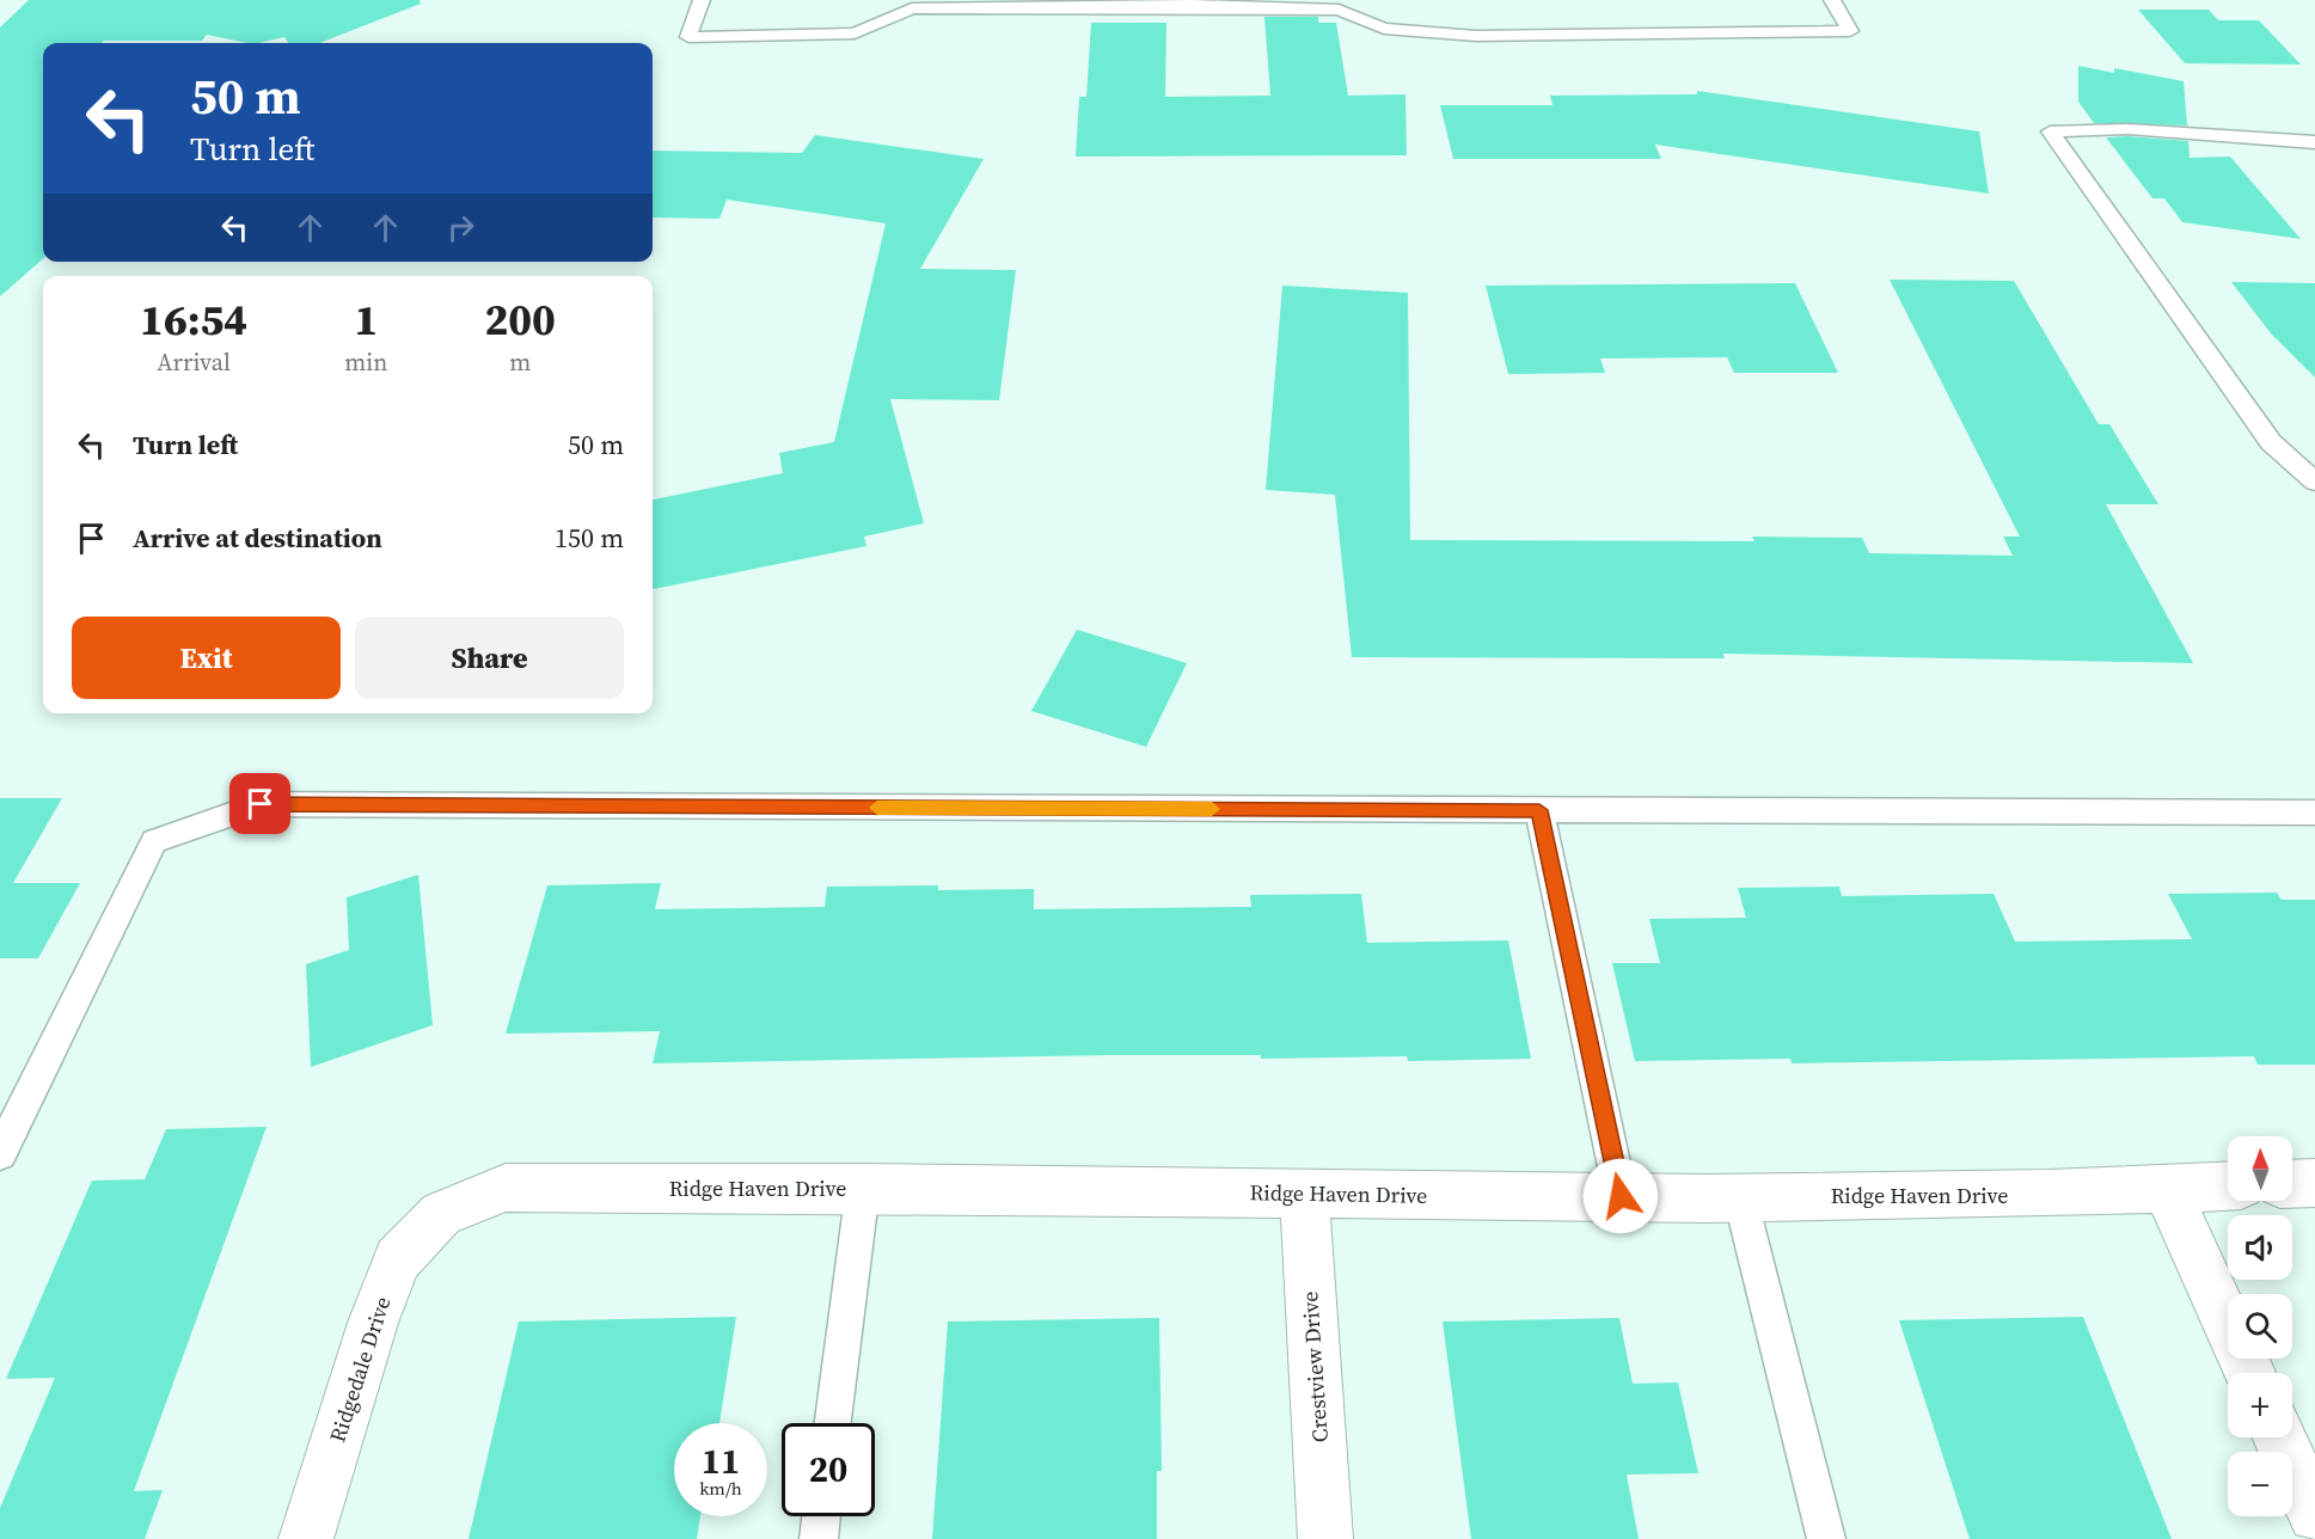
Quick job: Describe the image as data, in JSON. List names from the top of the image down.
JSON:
{
  "streets": {
    "street": ["Ridge Haven Drive", "Crestview Drive", "Ridgedale Drive"]
  },
  "crossings": [
    ["Ridge Haven Drive", "Crestview Drive"],
    ["Ridge Haven Drive", "Ridgedale Drive"]
  ],
  "north": "top",
  "page": {
    "turn": ["50 m", "Turn left"],
    "eta": [
      "16:54",
      "Arrival",
      "1",
      "min",
      "200",
      "m"
    ],
    "list": [
      {
        "name": "Turn left",
        "value": "50 m"
      },
      {
        "name": "Arrive at destination",
        "value": "150 m"
      }
    ],
    "buttons": ["Exit", "Share"],
    "map_buttons": ["+", "−"],
    "speed": "11 km/h",
    "limit": "20"
  }
}
